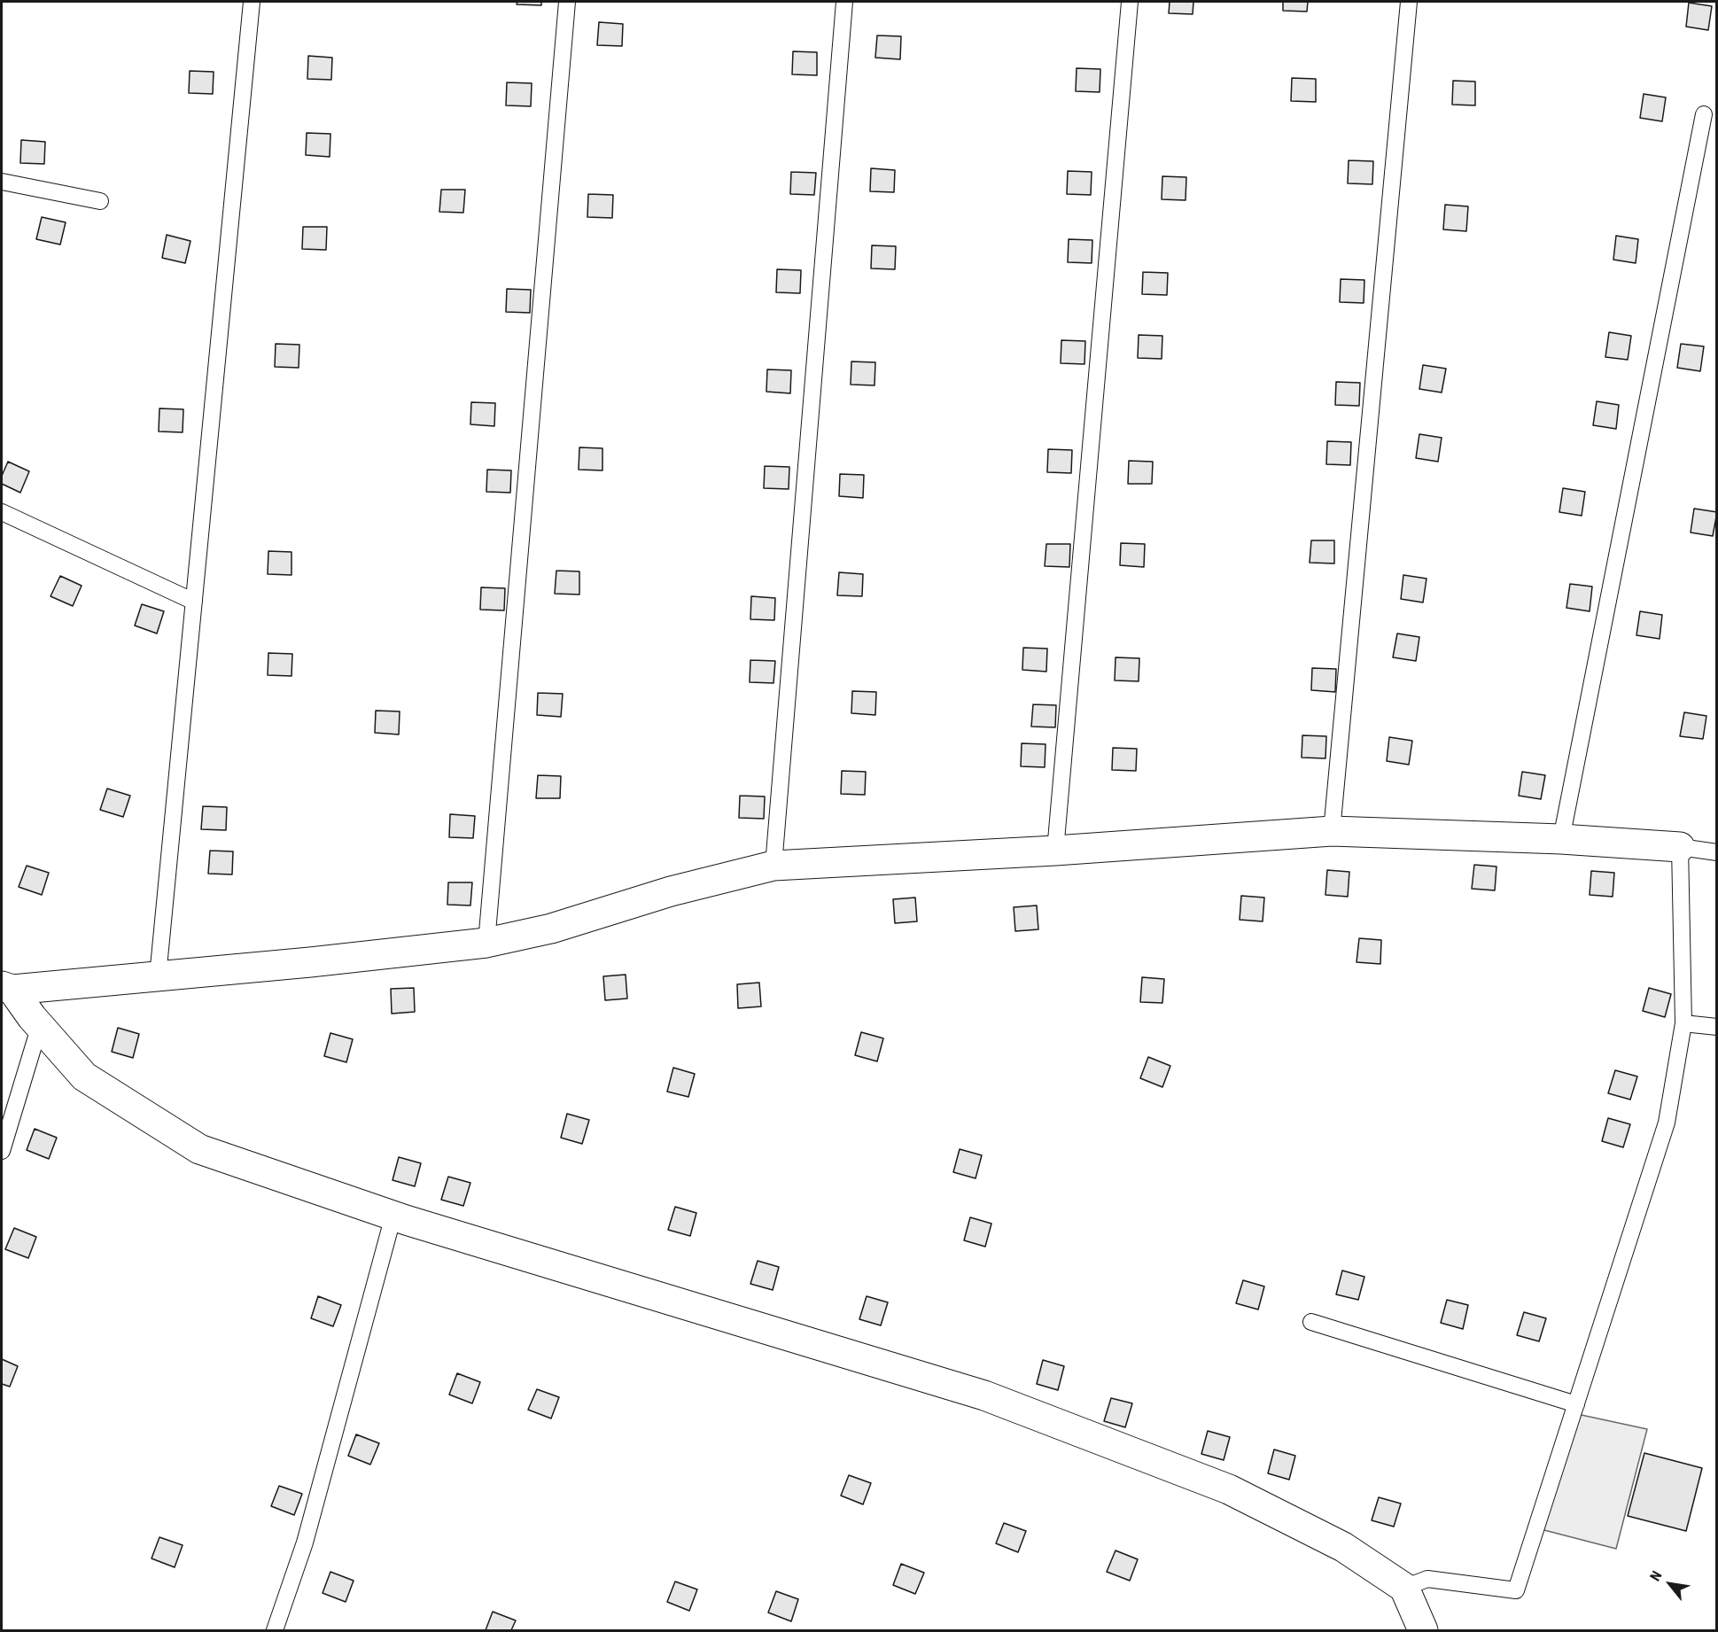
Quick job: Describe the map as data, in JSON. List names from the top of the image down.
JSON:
{
  "north": "top left"
}
